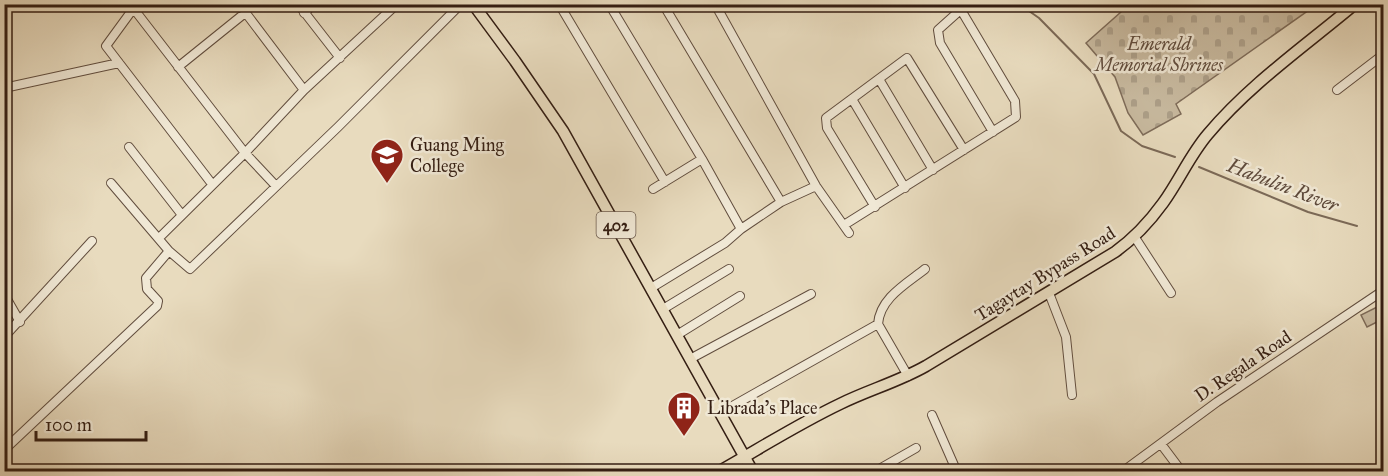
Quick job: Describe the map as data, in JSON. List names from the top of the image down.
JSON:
{
  "streets": {
    "main road": ["402", "Tagaytay Bypass Road"],
    "street": ["D. Regala Road"]
  },
  "crossings": [
    ["402", "Tagaytay Bypass Road"]
  ],
  "water": ["Habulin River"],
  "parks": ["Emerald Memorial Shrines"],
  "places": {
    "school or university": ["Guang Ming College"],
    "building": ["Librada's Place"]
  },
  "scale_bar": "100 m"
}
